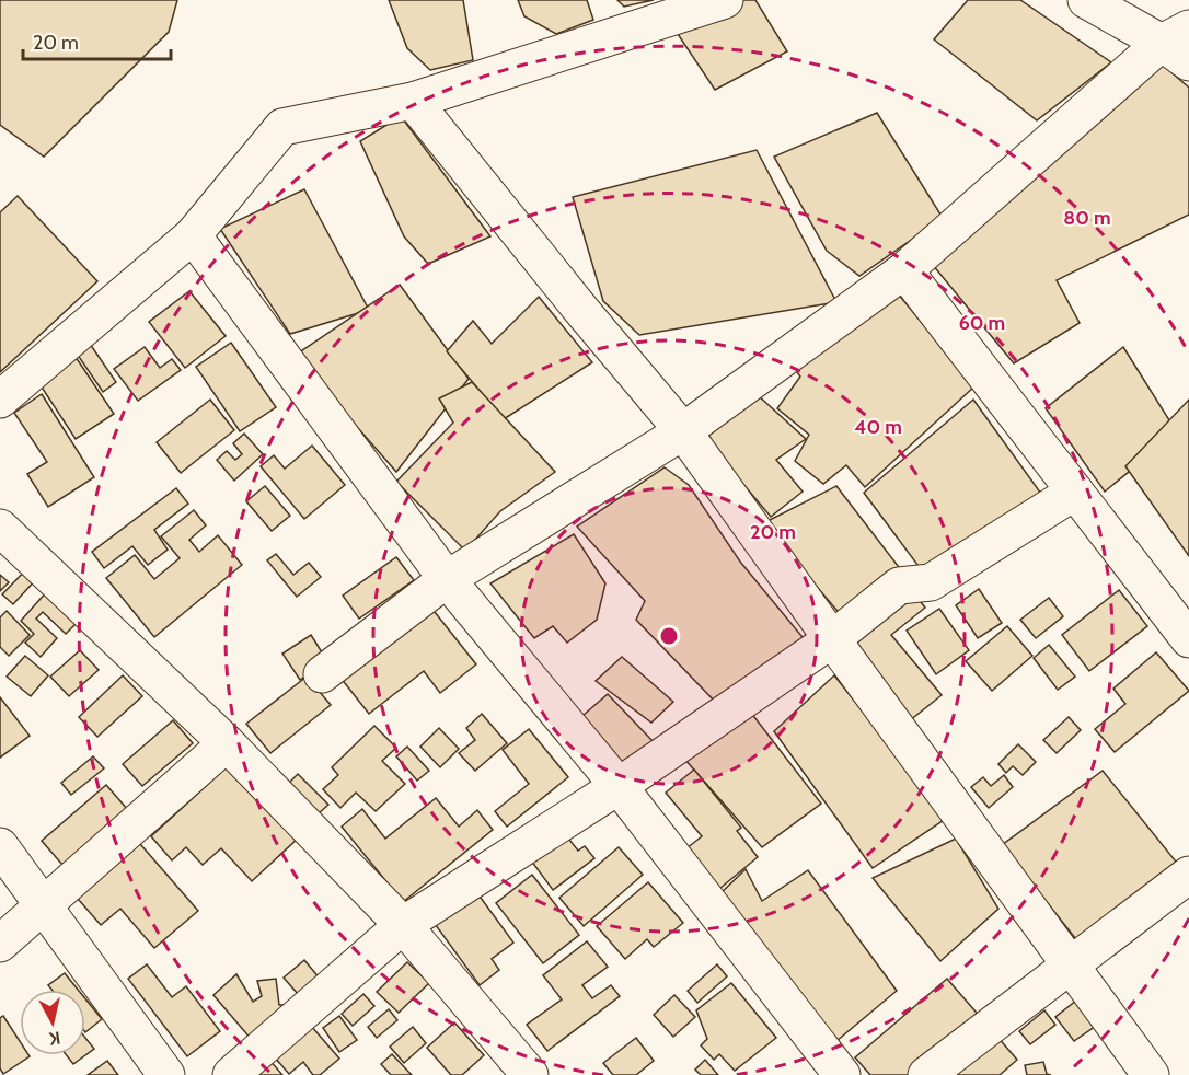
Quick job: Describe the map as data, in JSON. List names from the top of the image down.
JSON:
{
  "scale_bar": "20 m",
  "north": "bottom",
  "rings": [
    "80 m",
    "60 m",
    "40 m",
    "20 m"
  ]
}
